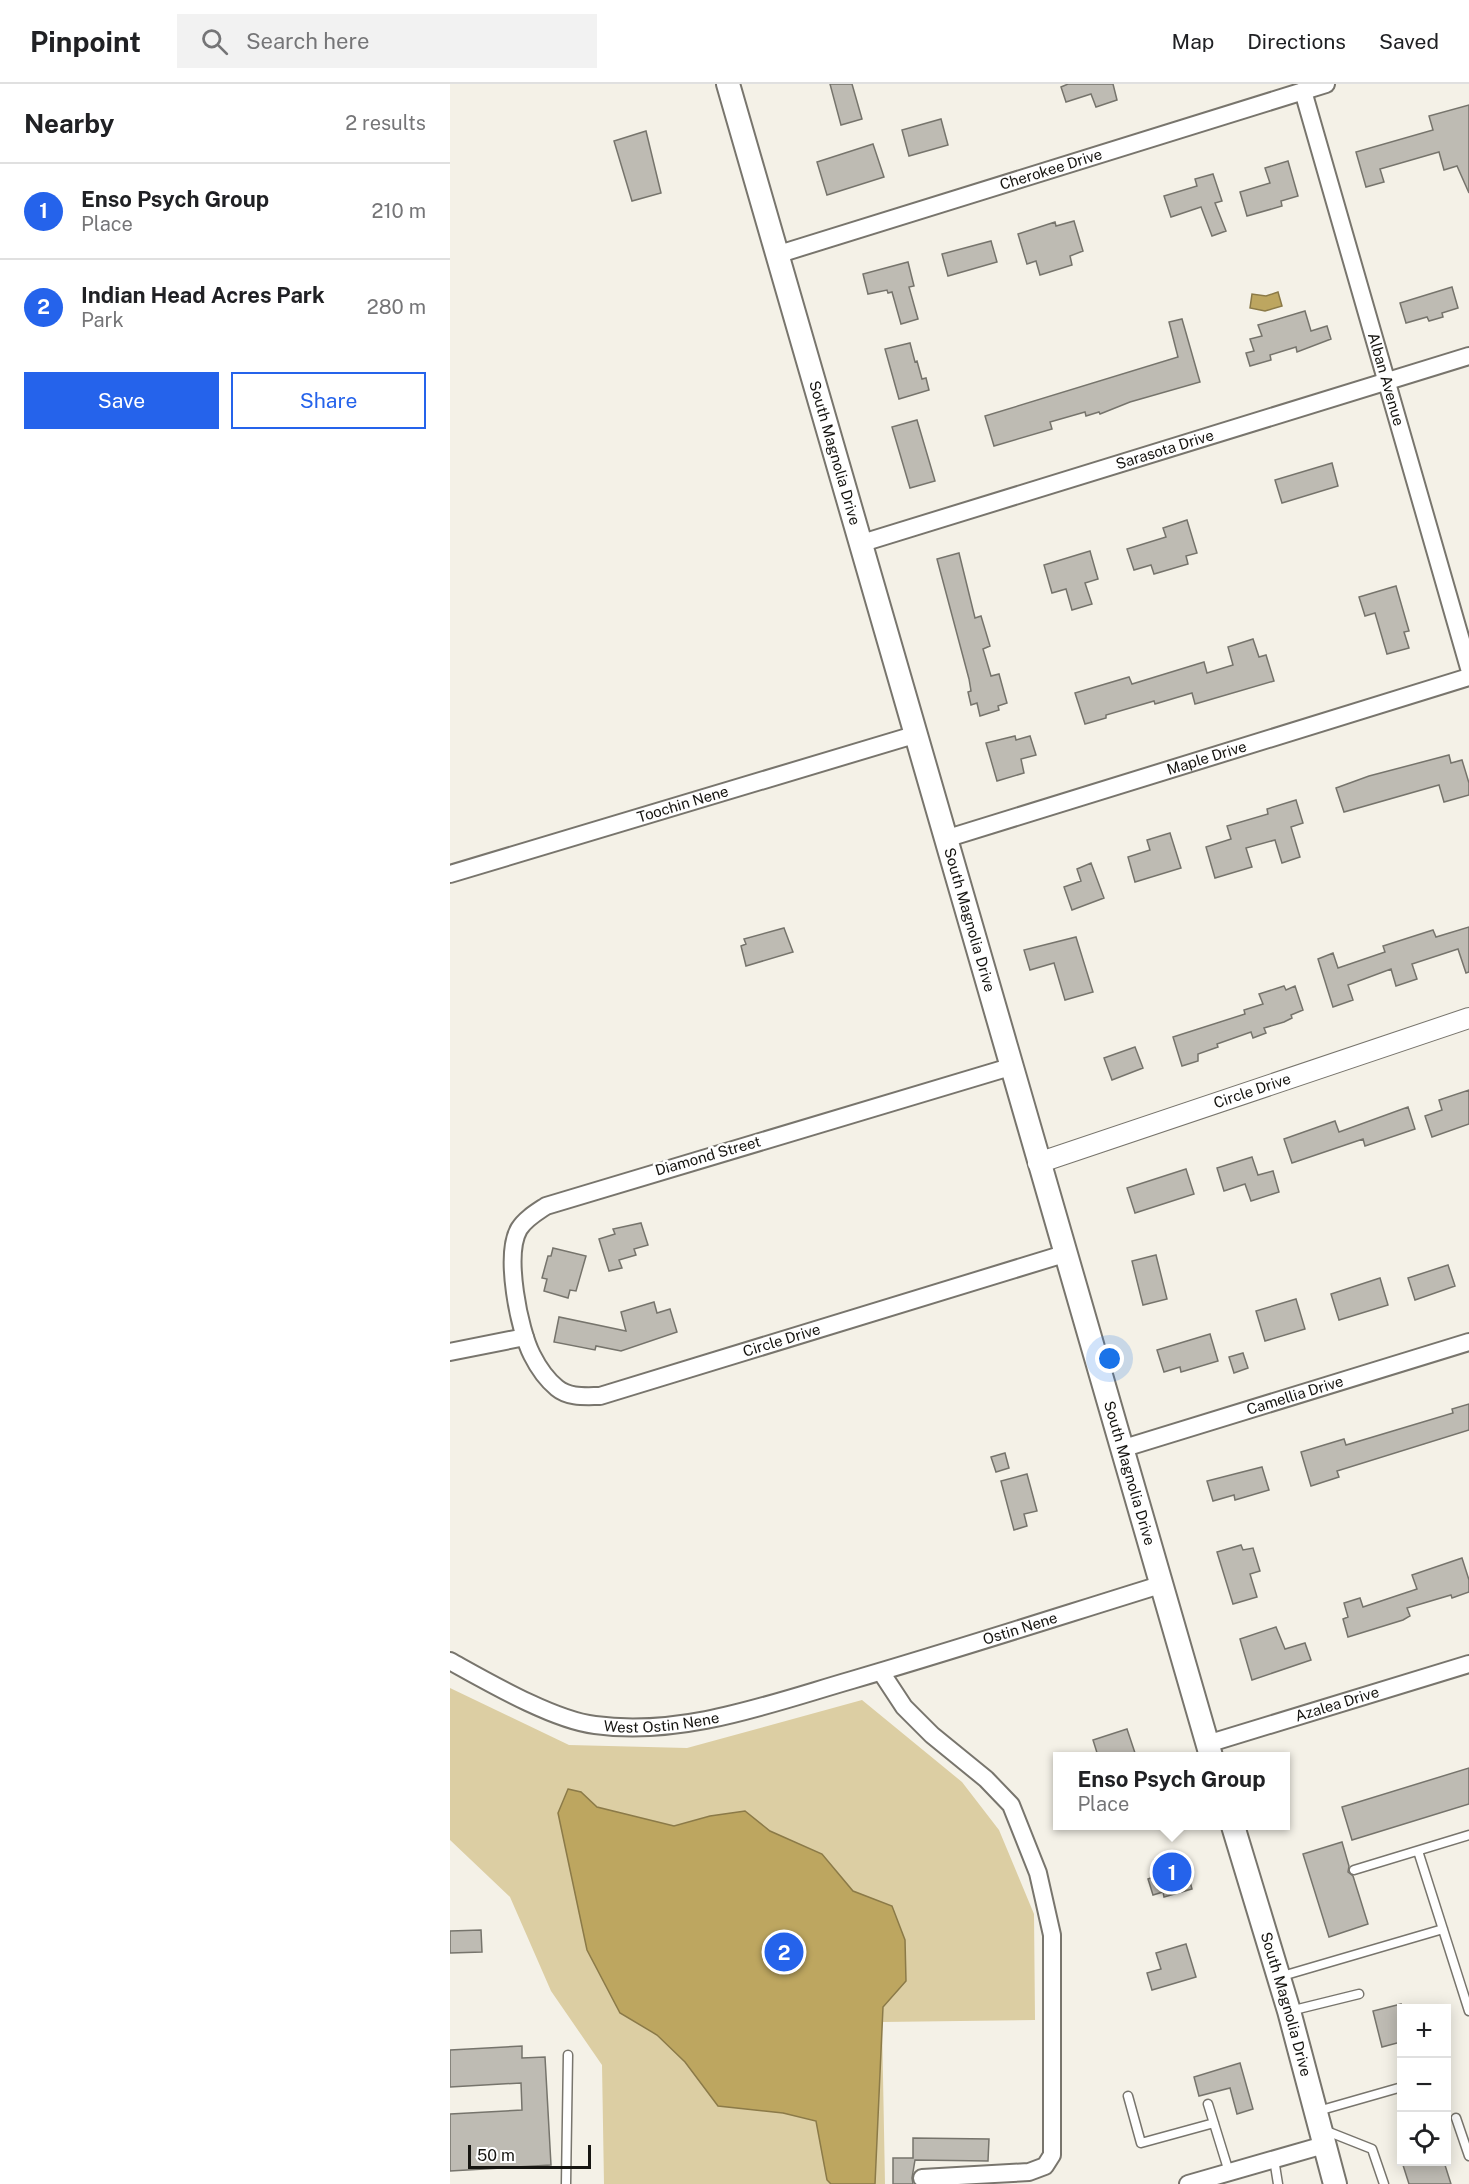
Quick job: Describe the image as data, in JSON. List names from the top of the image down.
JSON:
{
  "streets": {
    "main road": ["South Magnolia Drive"],
    "street": [
      "Cherokee Drive",
      "Alban Avenue",
      "Sarasota Drive",
      "Maple Drive",
      "Toochin Nene",
      "Circle Drive",
      "Diamond Street",
      "Camellia Drive",
      "Ostin Nene",
      "Azalea Drive",
      "West Ostin Nene"
    ]
  },
  "crossings": [
    ["Cherokee Drive", "Alban Avenue"],
    ["Cherokee Drive", "South Magnolia Drive"],
    ["Alban Avenue", "Sarasota Drive"],
    ["Sarasota Drive", "South Magnolia Drive"],
    ["South Magnolia Drive", "Maple Drive"],
    ["South Magnolia Drive", "Toochin Nene"],
    ["South Magnolia Drive", "Circle Drive"],
    ["South Magnolia Drive", "Diamond Street"],
    ["South Magnolia Drive", "Camellia Drive"],
    ["South Magnolia Drive", "Ostin Nene"],
    ["South Magnolia Drive", "Azalea Drive"],
    ["Circle Drive", "Diamond Street"],
    ["Ostin Nene", "West Ostin Nene"]
  ],
  "scale_bar": "50 m",
  "page": {
    "header": "Pinpoint",
    "search": "Search here",
    "nav": ["Map", "Directions", "Saved"],
    "heading": ["Nearby", "2 results"],
    "list": [
      {
        "mark": "1",
        "name": "Enso Psych Group",
        "note": "Place",
        "value": "210 m"
      },
      {
        "mark": "2",
        "name": "Indian Head Acres Park",
        "note": "Park",
        "value": "280 m"
      }
    ],
    "buttons": ["Save", "Share"],
    "popup": ["Enso Psych Group", "Place"],
    "pins": ["1", "2"],
    "map_buttons": ["+", "−"],
    "scale": "50 m"
  }
}
